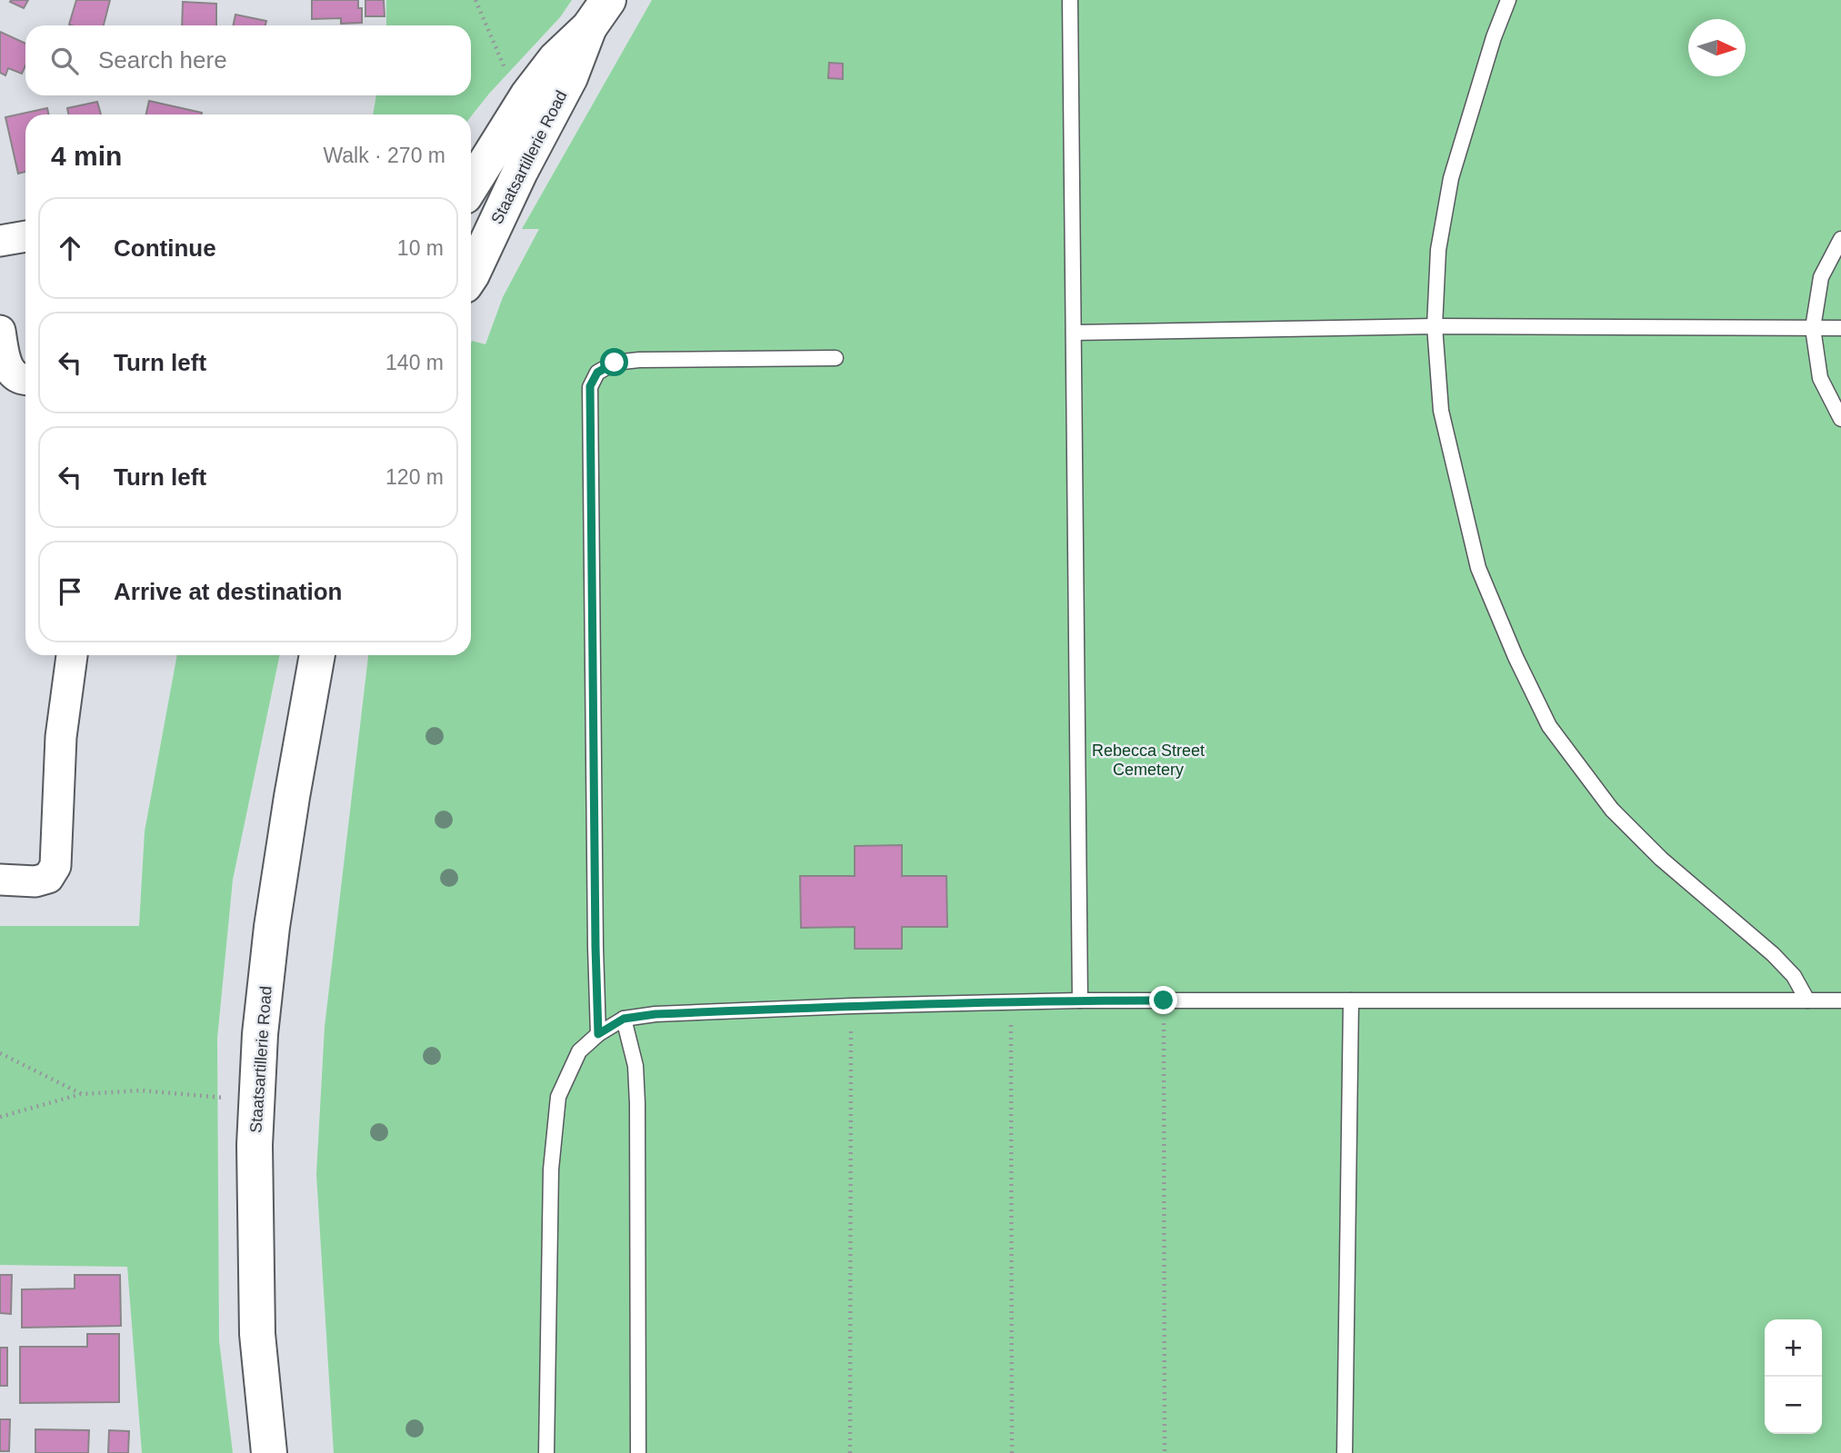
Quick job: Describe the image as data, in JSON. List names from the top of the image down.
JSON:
{
  "streets": {
    "street": ["Staatsartillerie Road"]
  },
  "parks": ["Rebecca Street Cemetery"],
  "north": "right",
  "page": {
    "search": "Search here",
    "heading": ["4 min", "Walk · 270 m"],
    "list": [
      ["Continue", "10 m"],
      ["Turn left", "140 m"],
      ["Turn left", "120 m"],
      "Arrive at destination"
    ],
    "map_buttons": ["+", "−"]
  }
}
